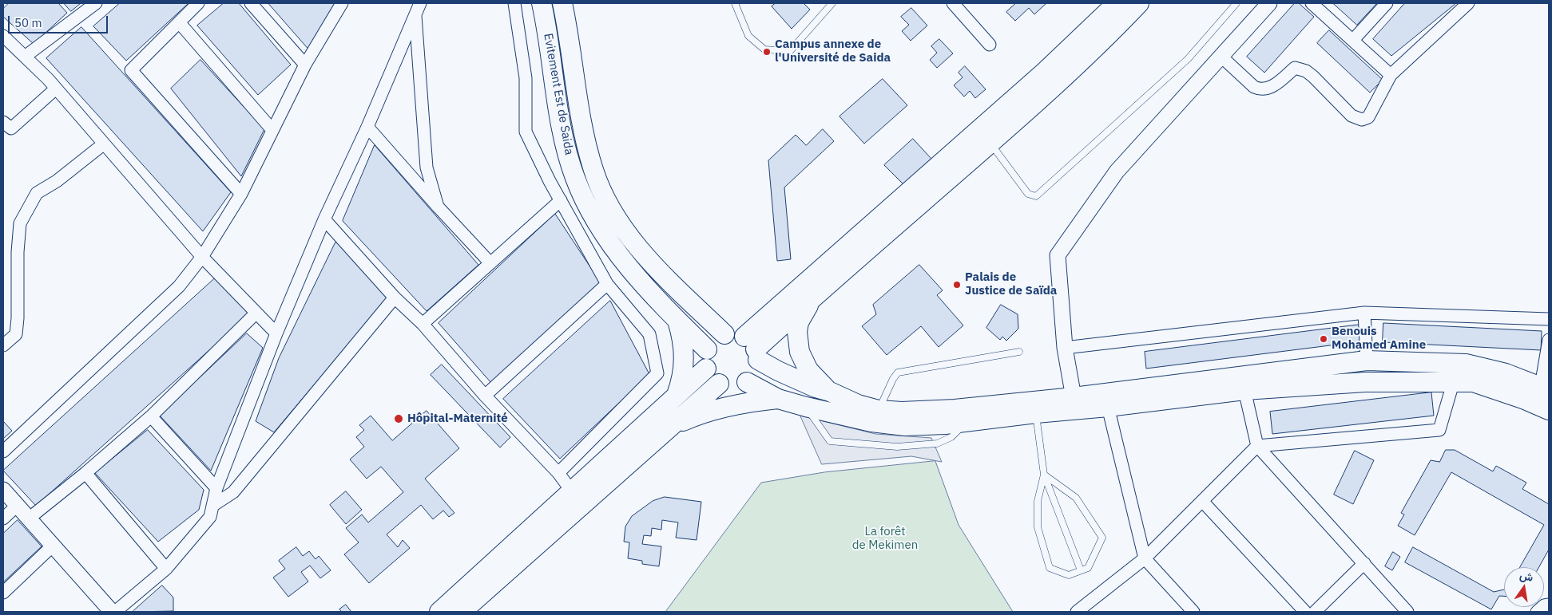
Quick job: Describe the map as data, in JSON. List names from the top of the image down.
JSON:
{
  "streets": {
    "main road": ["Evitement Est de Saida"]
  },
  "parks": ["La forêt de Mekimen"],
  "places": [
    "Campus annexe de l'Université de Saida",
    "Palais de Justice de Saïda",
    "Benouis Mohamed Amine",
    "Hôpital-Maternité"
  ],
  "scale_bar": "50 m",
  "north": "top"
}
